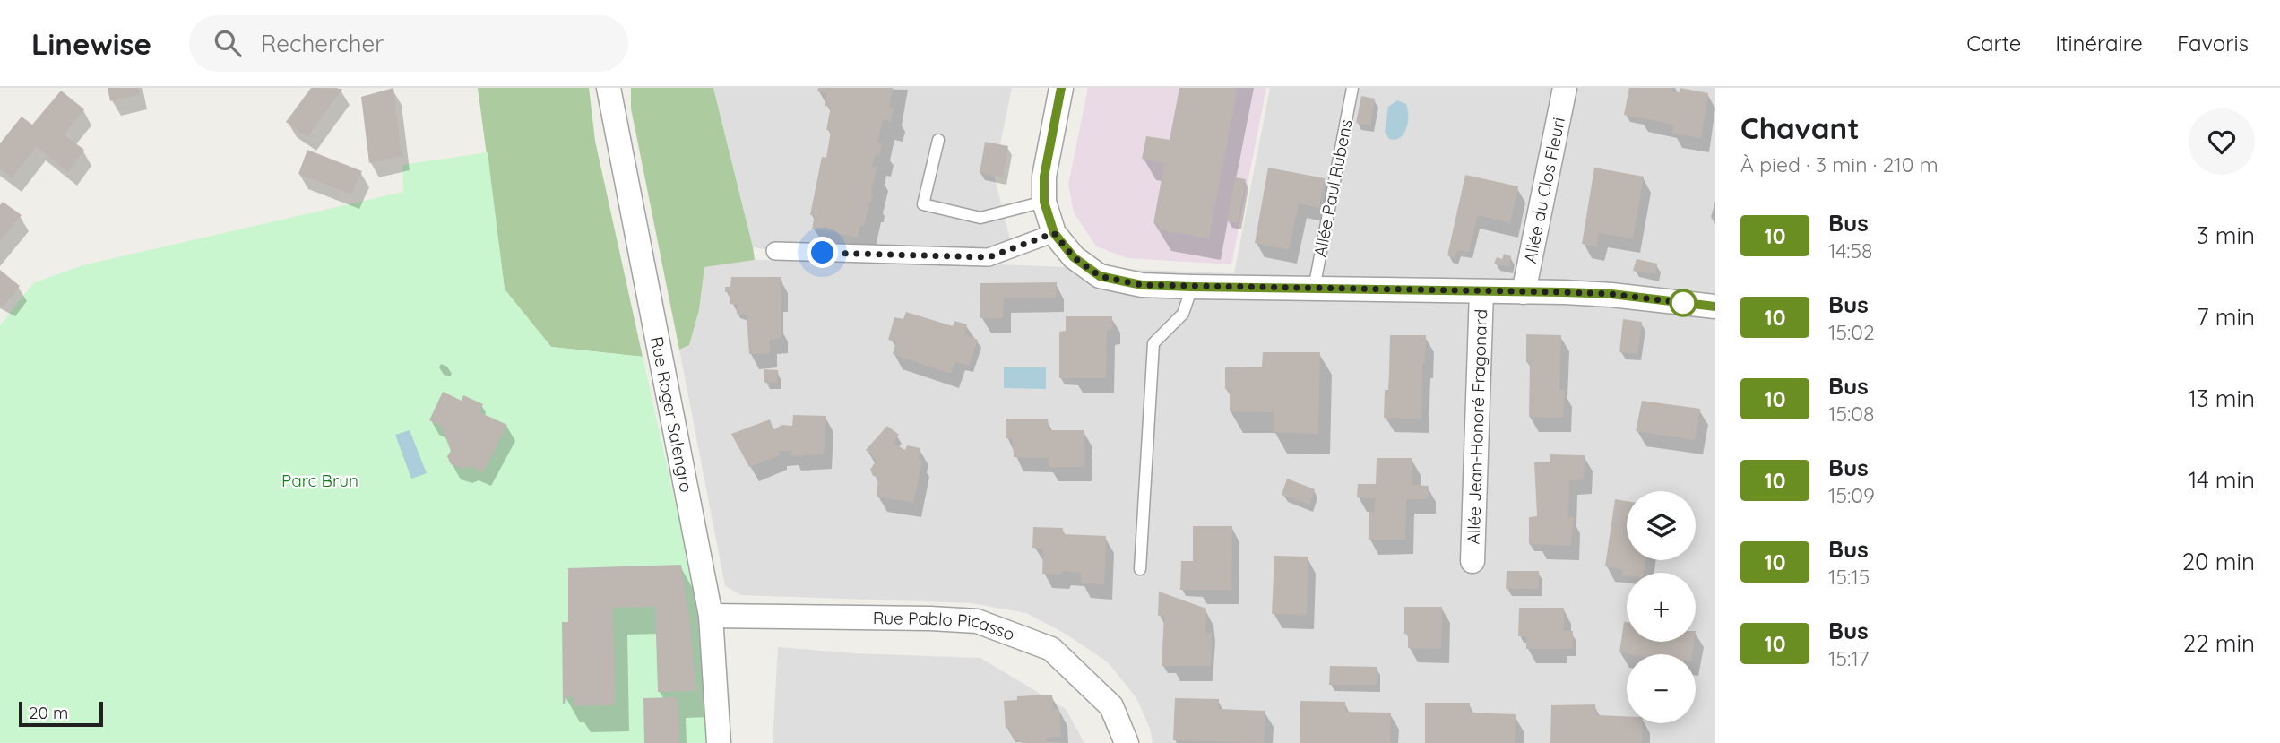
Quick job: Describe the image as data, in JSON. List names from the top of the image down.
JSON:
{
  "streets": {
    "street": [
      "Allée du Clos Fleuri",
      "Rue Roger Salengro",
      "Allée Jean-Honoré Fragonard",
      "Rue Pablo Picasso"
    ],
    "lane": ["Allée Paul Rubens"]
  },
  "crossings": [
    ["Rue Roger Salengro", "Rue Pablo Picasso"]
  ],
  "parks": ["Parc Brun"],
  "lines": ["bus line 10"],
  "scale_bar": "20 m",
  "page": {
    "header": "Linewise",
    "search": "Rechercher",
    "nav": ["Carte", "Itinéraire", "Favoris"],
    "heading": ["Chavant", "À pied · 3 min · 210 m"],
    "list": [
      {
        "mark": "10",
        "name": "Bus",
        "note": "14:58",
        "value": "3 min"
      },
      {
        "mark": "10",
        "name": "Bus",
        "note": "15:02",
        "value": "7 min"
      },
      {
        "mark": "10",
        "name": "Bus",
        "note": "15:08",
        "value": "13 min"
      },
      {
        "mark": "10",
        "name": "Bus",
        "note": "15:09",
        "value": "14 min"
      },
      {
        "mark": "10",
        "name": "Bus",
        "note": "15:15",
        "value": "20 min"
      },
      {
        "mark": "10",
        "name": "Bus",
        "note": "15:17",
        "value": "22 min"
      }
    ],
    "map_buttons": ["+", "−"],
    "scale": "20 m"
  }
}
